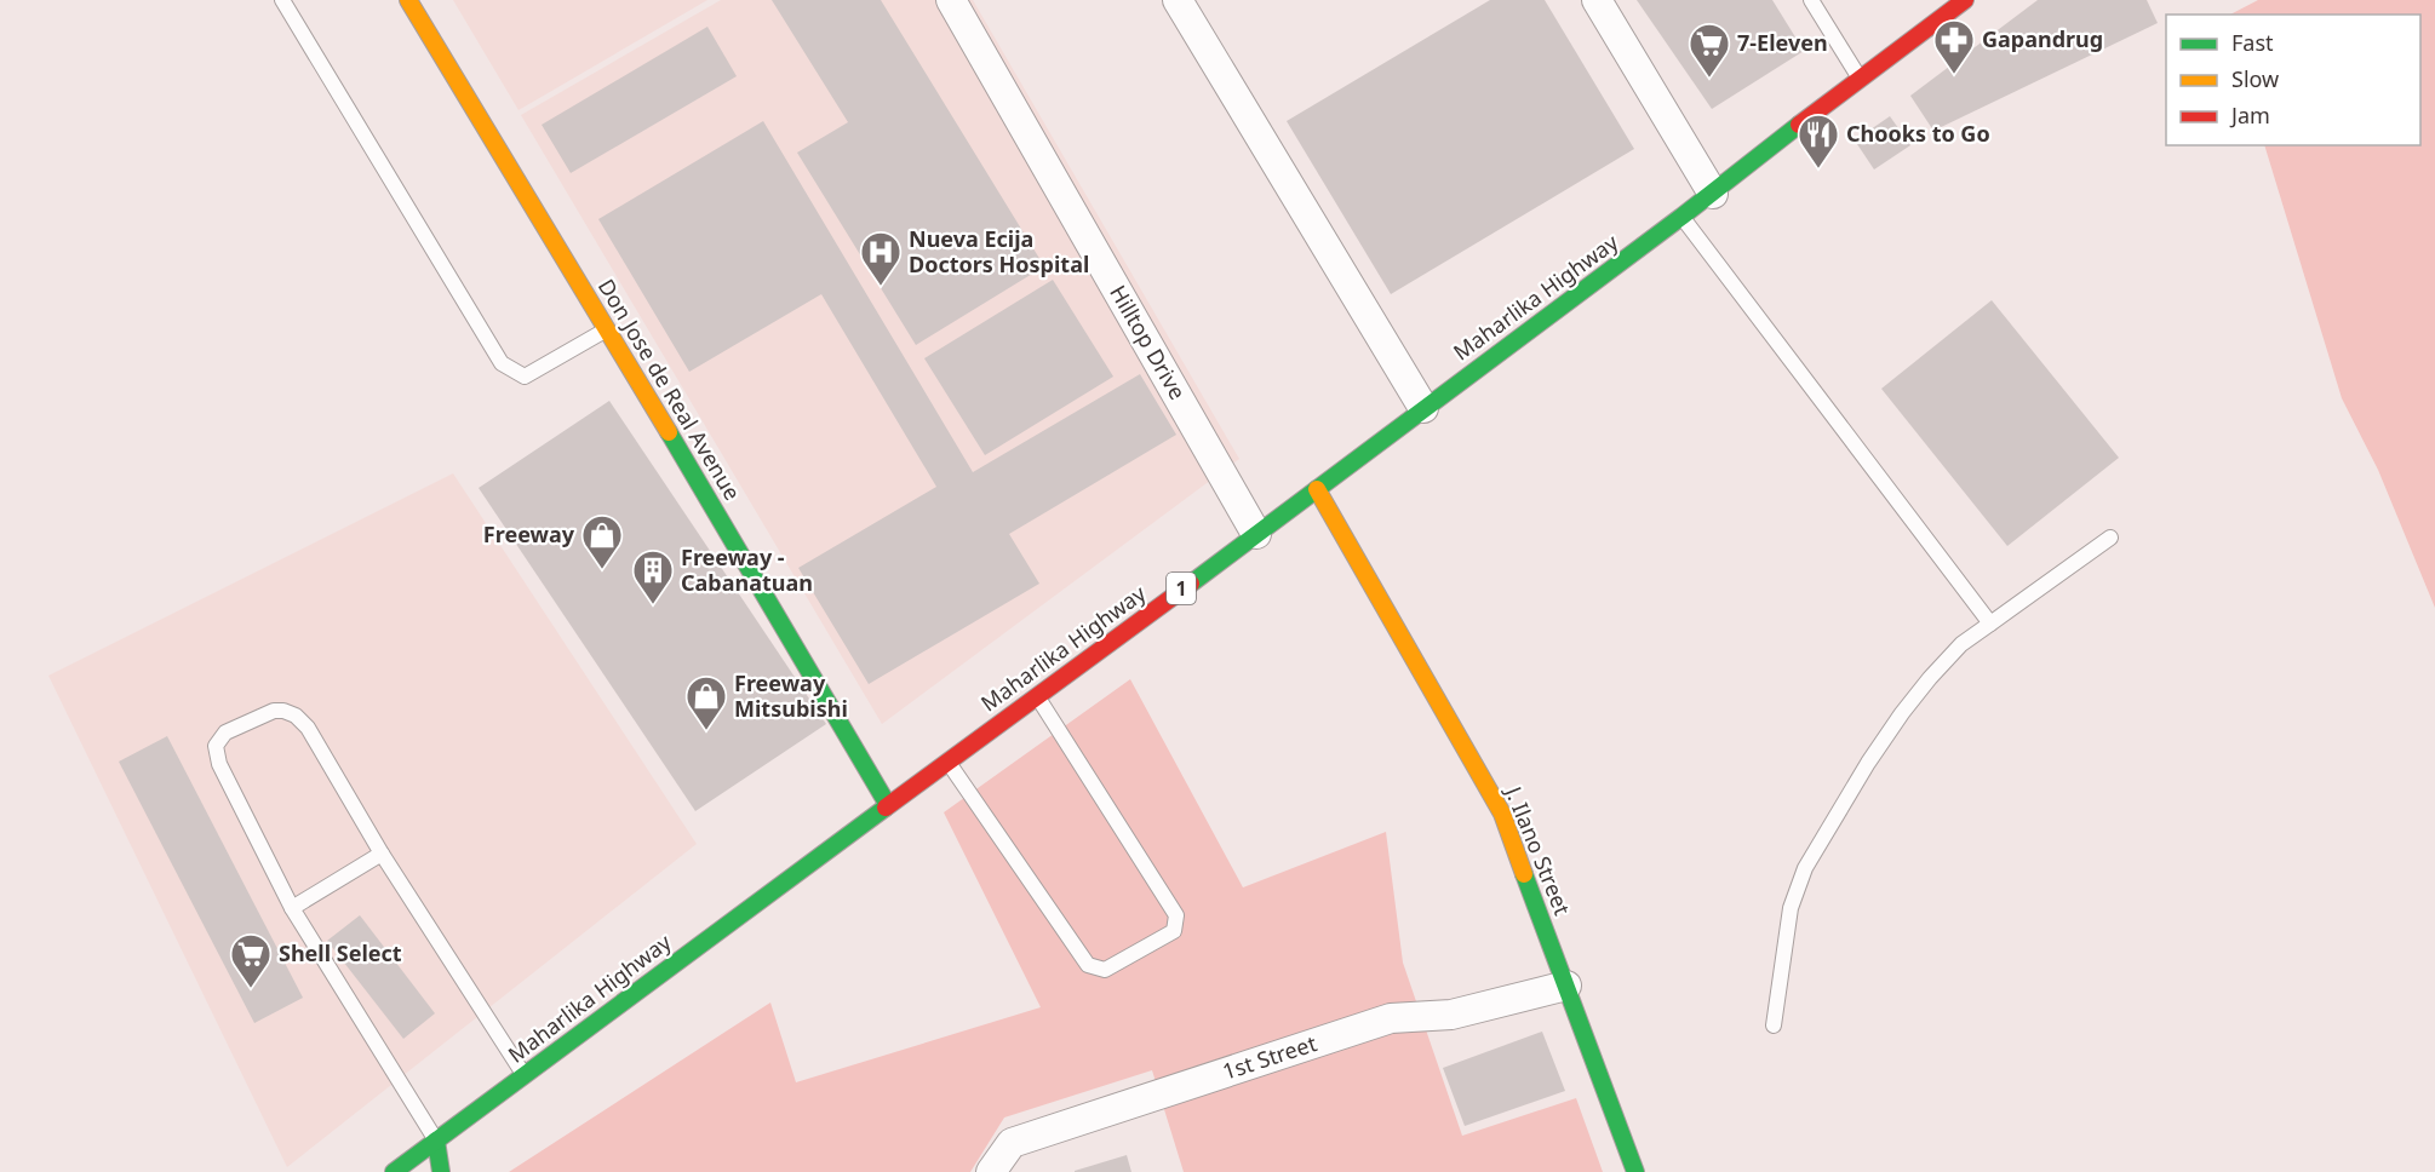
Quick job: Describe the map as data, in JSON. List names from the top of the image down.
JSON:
{
  "streets": {
    "main road": [
      "Maharlika Highway",
      "Don Jose de Real Avenue",
      "1",
      "J. Ilano Street"
    ],
    "street": ["Hilltop Drive", "1st Street"]
  },
  "crossings": [
    ["Maharlika Highway", "Hilltop Drive"],
    ["Maharlika Highway", "Don Jose de Real Avenue"],
    ["Maharlika Highway", "J. Ilano Street"],
    ["J. Ilano Street", "1st Street"]
  ],
  "places": {
    "pharmacy": ["Gapandrug"],
    "supermarket": ["7-Eleven", "Shell Select"],
    "restaurant": ["Chooks to Go"],
    "hospital": ["Nueva Ecija Doctors Hospital"],
    "shop": ["Freeway", "Freeway Mitsubishi"],
    "building": ["Freeway - Cabanatuan"]
  },
  "legend": ["Fast", "Slow", "Jam"]
}
